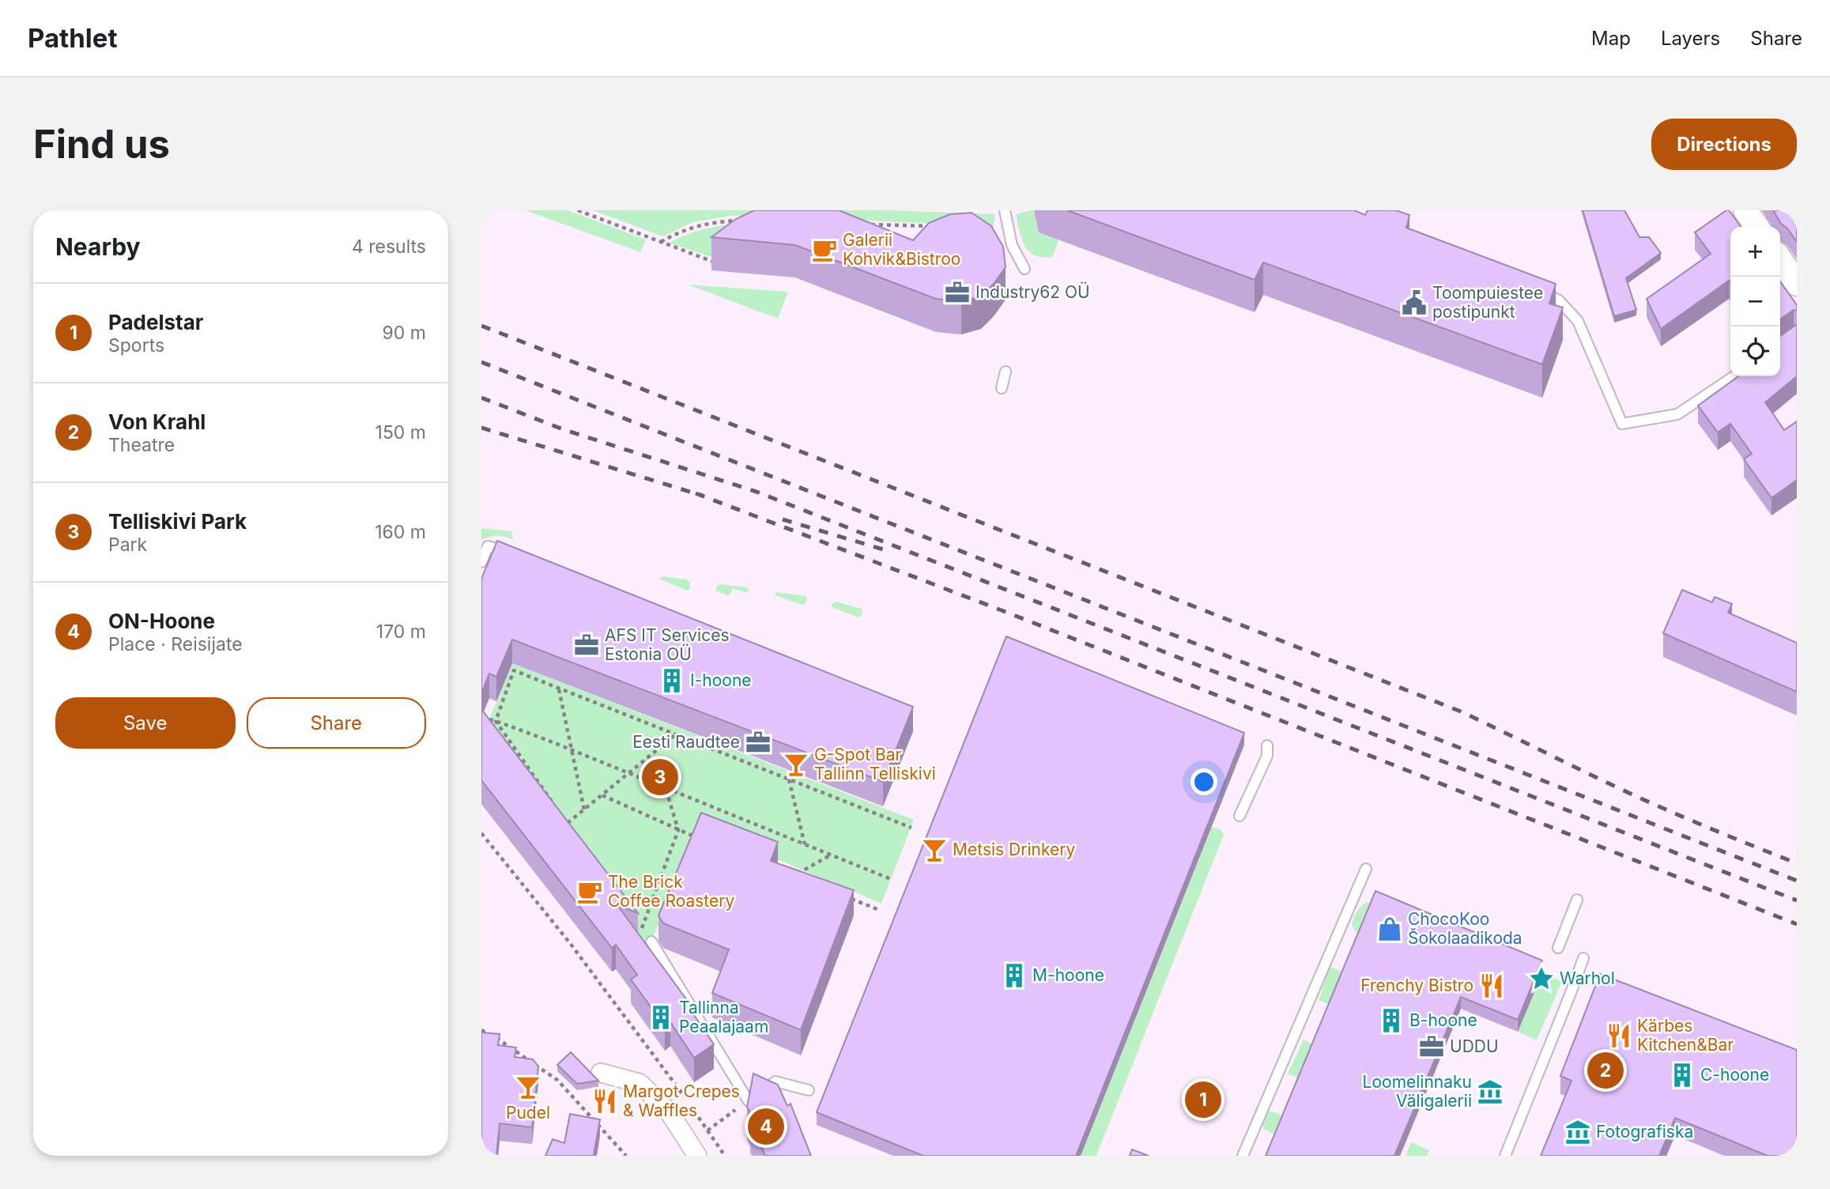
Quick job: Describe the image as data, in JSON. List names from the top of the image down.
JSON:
{
  "places": {
    "cafe": ["Galerii Kohvik&Bistroo", "The Brick Coffee Roastery"],
    "office": [
      "Industry62 OÜ",
      "AFS IT Services Estonia OÜ",
      "Eesti Raudtee",
      "UDDU"
    ],
    "public building": ["Toompuiestee postipunkt"],
    "building": [
      "I-hoone",
      "M-hoone",
      "Tallinna Peaalajaam",
      "B-hoone",
      "C-hoone"
    ],
    "bar": ["G-Spot Bar Tallinn Telliskivi", "Metsis Drinkery", "Pudel"],
    "shop": ["ChocoKoo Šokolaadikoda"],
    "place": ["Warhol"],
    "restaurant": ["Frenchy Bistro", "Kärbes Kitchen&Bar", "Margot Crepes & Waffles"],
    "museum": ["Loomelinnaku Väligalerii", "Fotografiska"]
  },
  "page": {
    "header": "Pathlet",
    "nav": ["Map", "Layers", "Share"],
    "buttons": [
      "Directions",
      ["Save", "Share"]
    ],
    "title": "Find us",
    "heading": ["Nearby", "4 results"],
    "map_buttons": ["+", "−"],
    "list": [
      {
        "mark": "1",
        "name": "Padelstar",
        "note": "Sports",
        "value": "90 m"
      },
      {
        "mark": "2",
        "name": "Von Krahl",
        "note": "Theatre",
        "value": "150 m"
      },
      {
        "mark": "3",
        "name": "Telliskivi Park",
        "note": "Park",
        "value": "160 m"
      },
      {
        "mark": "4",
        "name": "ON-Hoone",
        "note": "Place · Reisijate",
        "value": "170 m"
      }
    ],
    "pins": [
      "3",
      "2",
      "1",
      "4"
    ]
  }
}
